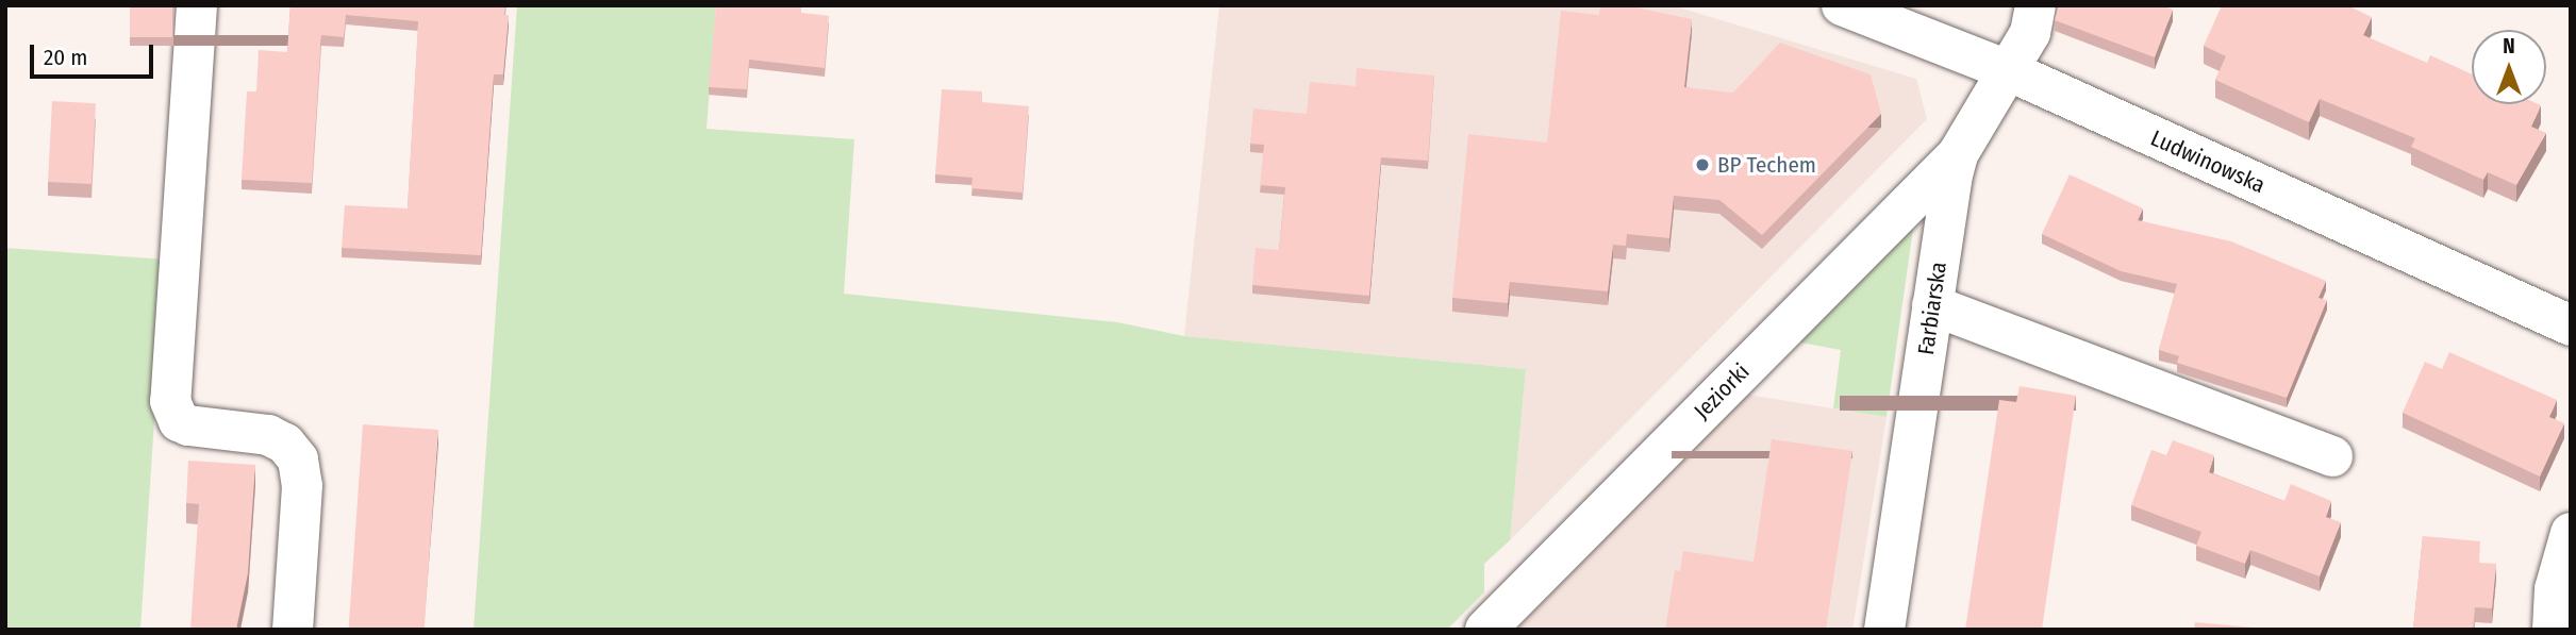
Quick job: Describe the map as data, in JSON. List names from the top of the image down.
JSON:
{
  "streets": {
    "street": ["Ludwinowska", "Farbiarska", "Jeziorki"]
  },
  "crossings": [
    ["Ludwinowska", "Farbiarska"],
    ["Farbiarska", "Jeziorki"]
  ],
  "places": ["BP Techem"],
  "scale_bar": "20 m",
  "north": "top"
}
